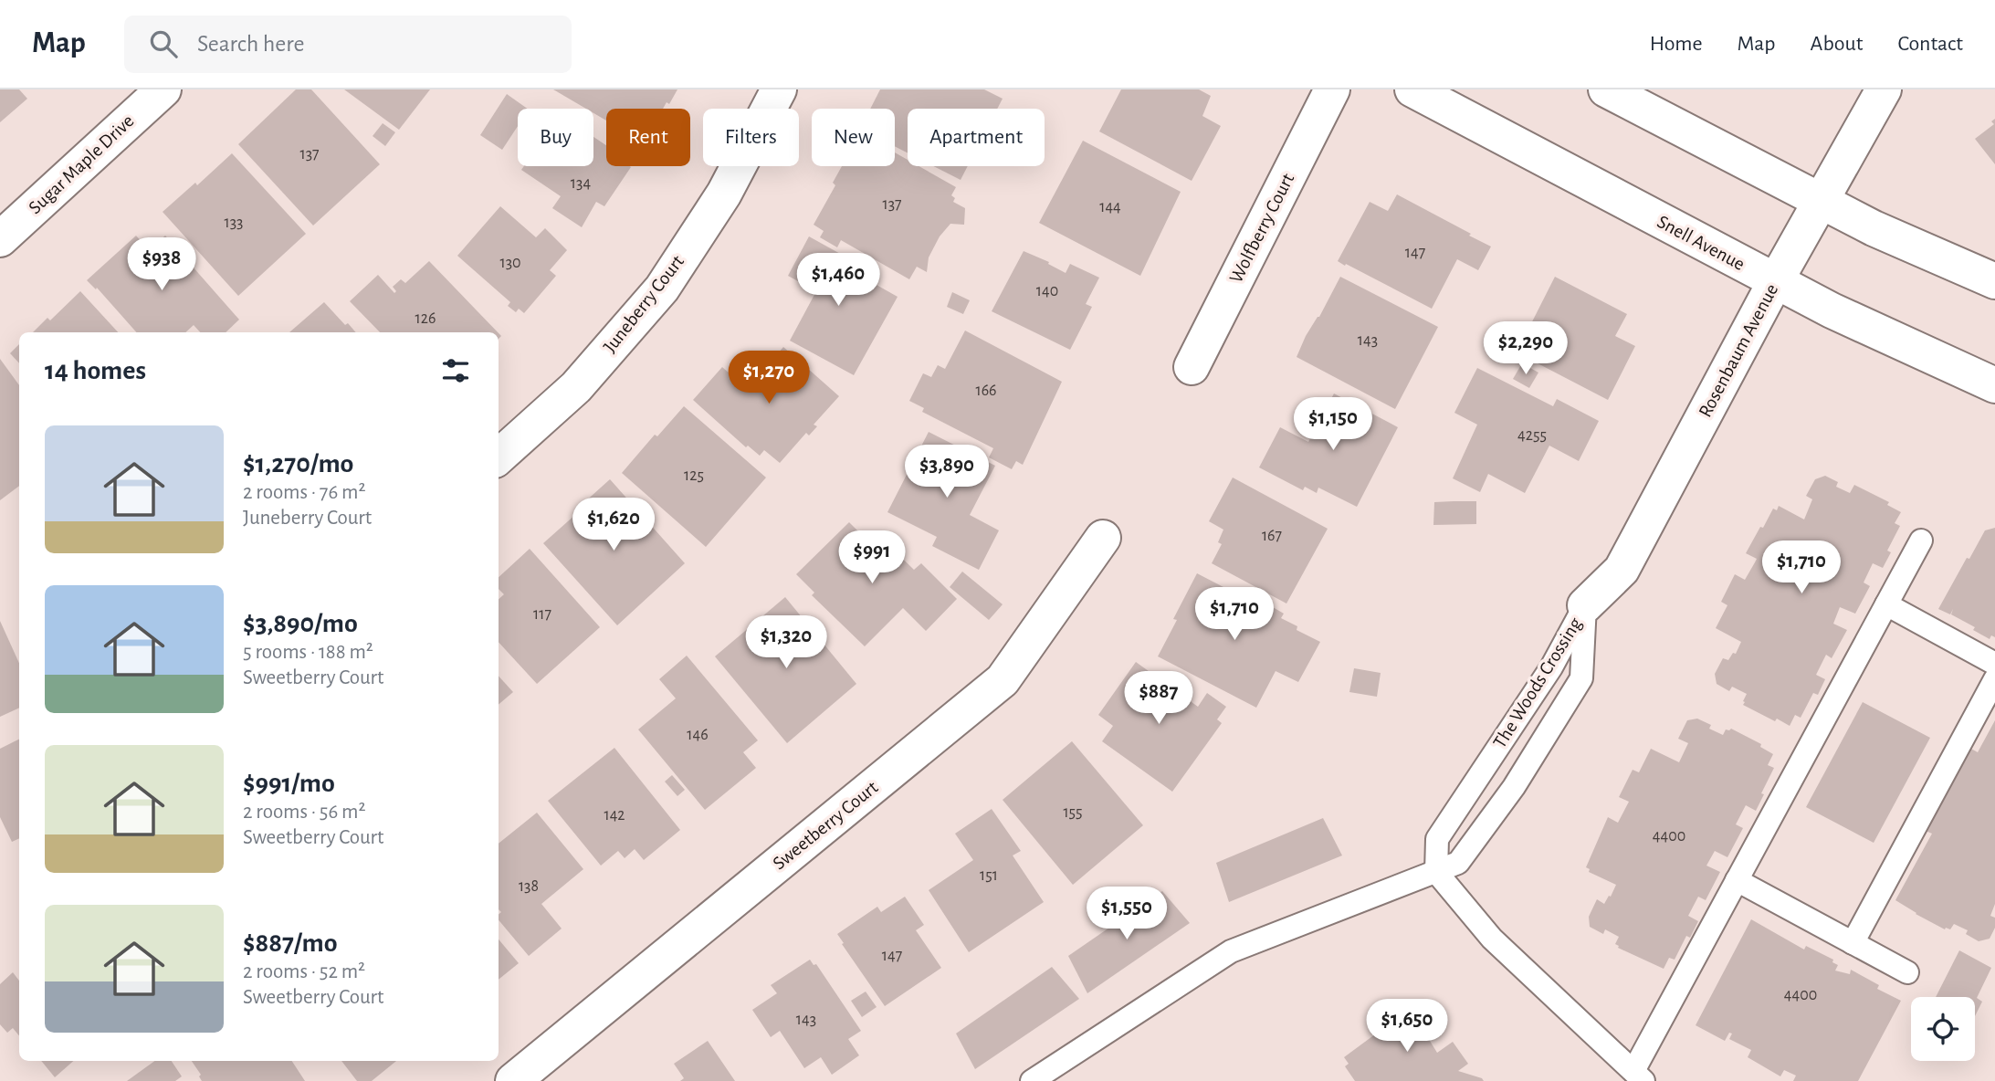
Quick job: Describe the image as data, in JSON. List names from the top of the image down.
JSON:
{
  "streets": {
    "street": [
      "Sugar Maple Drive",
      "Wolfberry Court",
      "Snell Avenue",
      "Juneberry Court",
      "Rosenbaum Avenue",
      "Sweetberry Court"
    ],
    "lane": ["The Woods Crossing"]
  },
  "crossings": [
    ["Snell Avenue", "Rosenbaum Avenue"],
    ["Rosenbaum Avenue", "The Woods Crossing"]
  ],
  "house_numbers": [
    "137",
    "134",
    "137",
    "144",
    "133",
    "147",
    "130",
    "140",
    "126",
    "143",
    "166",
    "4255",
    "125",
    "167",
    "117",
    "146",
    "155",
    "142",
    "4400",
    "151",
    "138",
    "147",
    "4400",
    "143"
  ],
  "page": {
    "header": "Map",
    "search": "Search here",
    "nav": [
      "Home",
      "Map",
      "About",
      "Contact"
    ],
    "chip": [
      "Buy",
      "Rent",
      "Filters",
      "New",
      "Apartment"
    ],
    "price": [
      "$938",
      "$1,460",
      "$2,290",
      "$1,270",
      "$1,150",
      "$3,890",
      "$1,620",
      "$991",
      "$1,710",
      "$1,710",
      "$1,320",
      "$887",
      "$1,550",
      "$1,650"
    ],
    "heading": "14 homes",
    "list": [
      {
        "name": "$1,270/mo",
        "note": "2 rooms · 76 m² · Juneberry Court"
      },
      {
        "name": "$3,890/mo",
        "note": "5 rooms · 188 m² · Sweetberry Court"
      },
      {
        "name": "$991/mo",
        "note": "2 rooms · 56 m² · Sweetberry Court"
      },
      {
        "name": "$887/mo",
        "note": "2 rooms · 52 m² · Sweetberry Court"
      }
    ]
  }
}
